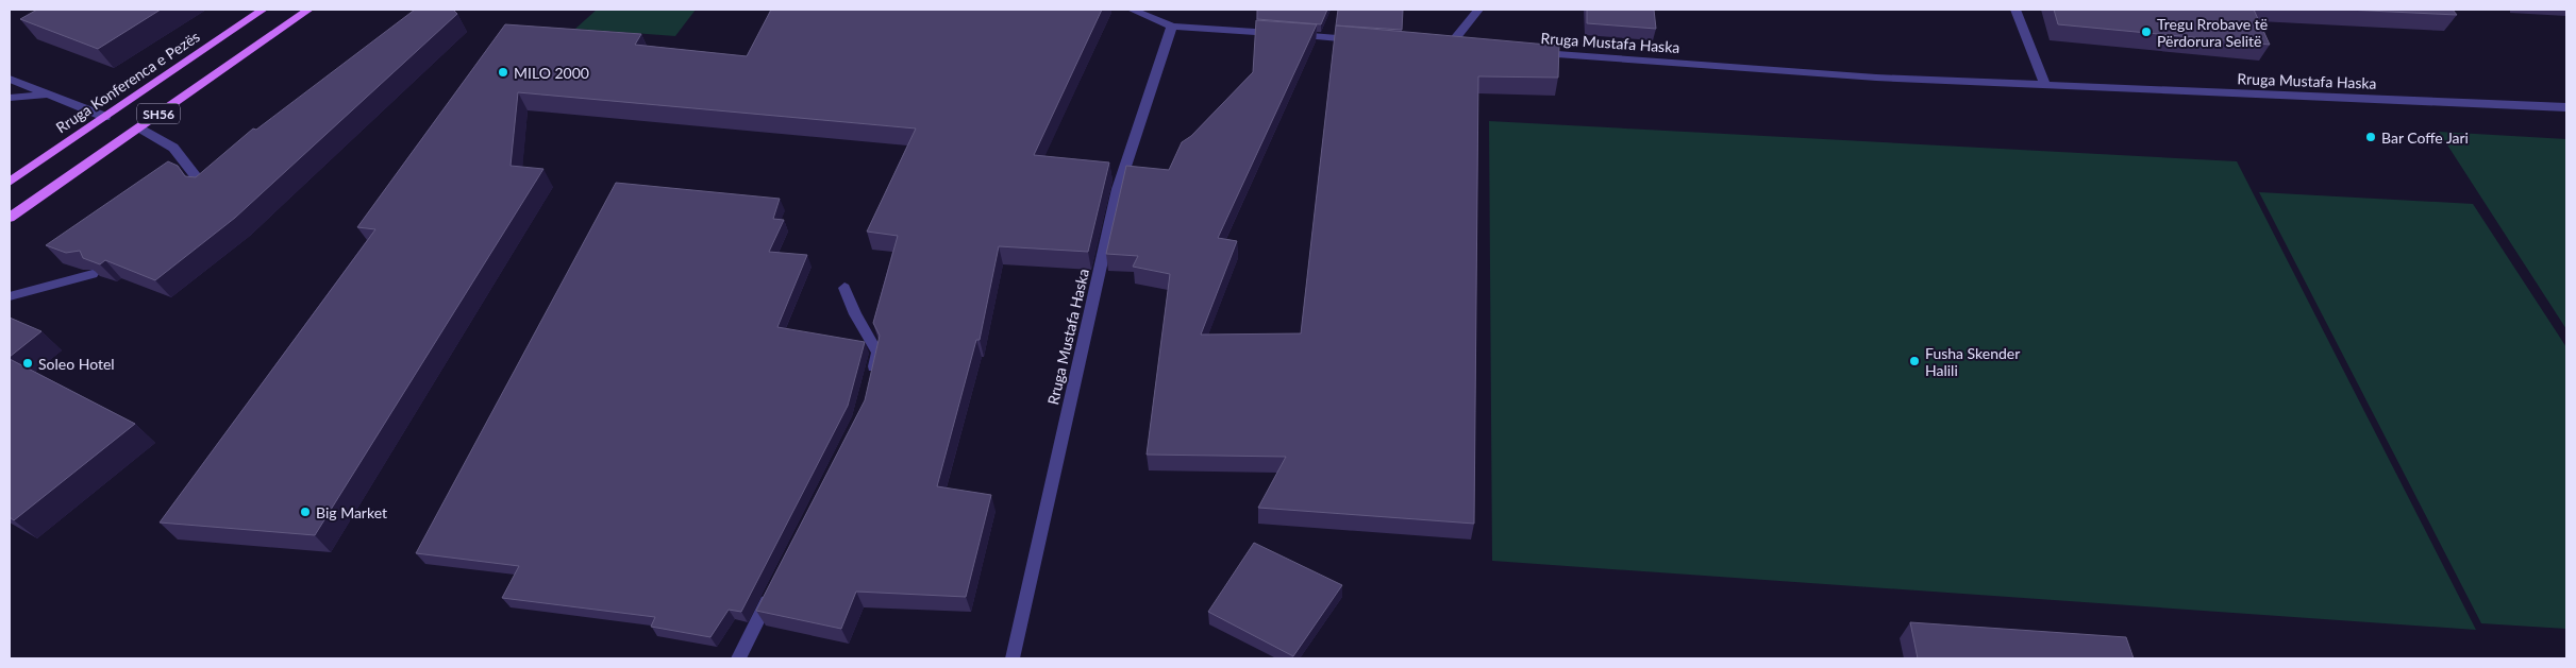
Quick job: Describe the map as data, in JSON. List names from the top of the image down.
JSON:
{
  "streets": {
    "main road": ["Rruga Konferenca e Pezës", "SH56"],
    "street": ["Rruga Mustafa Haska"]
  },
  "places": [
    "Tregu Rrobave të Përdorura Selitë",
    "MILO 2000",
    "Bar Coffe Jari",
    "Fusha Skender Halili",
    "Soleo Hotel",
    "Big Market"
  ]
}
